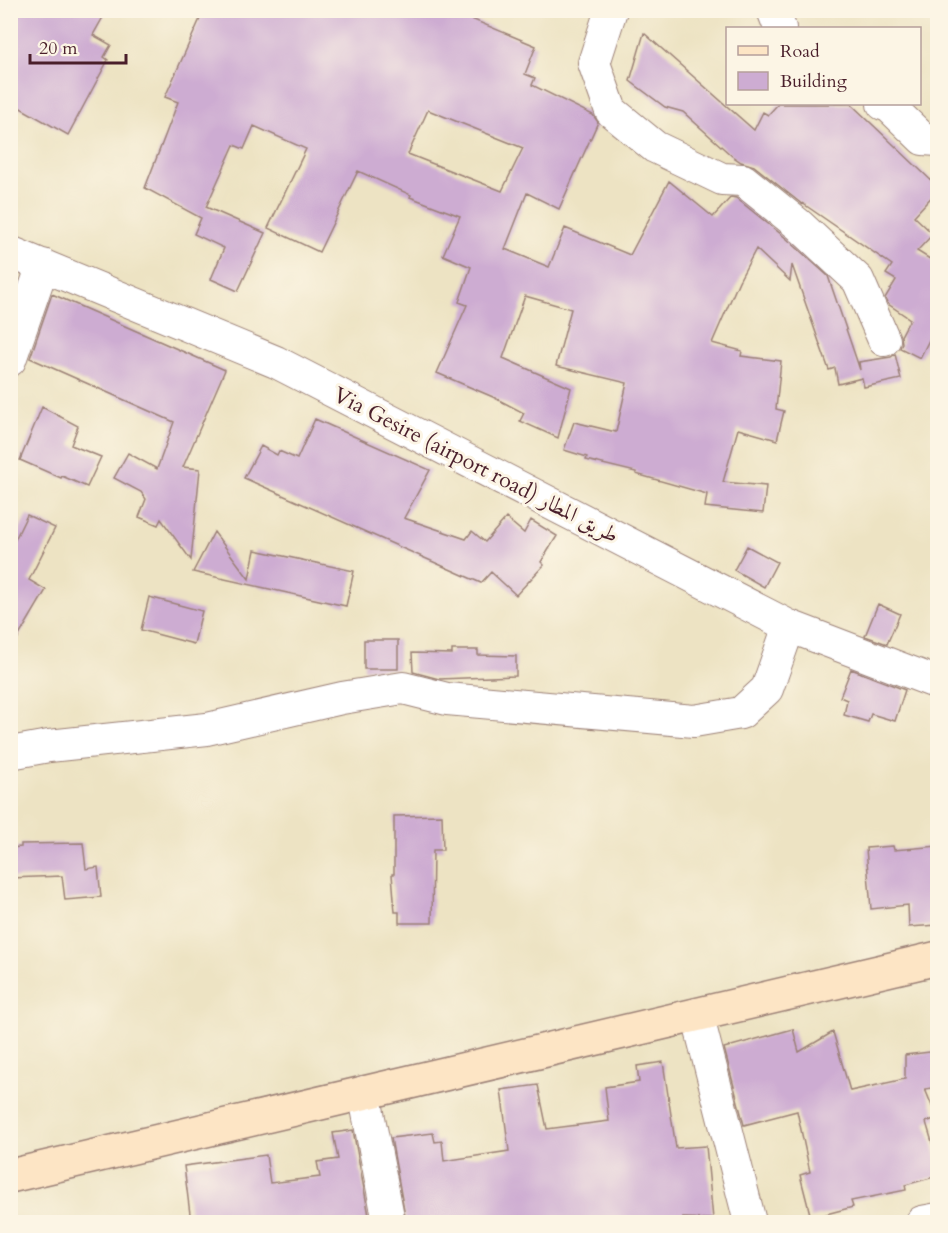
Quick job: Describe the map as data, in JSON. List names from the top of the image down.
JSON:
{
  "streets": {
    "street": ["Via Gesire (airport road) طريق المطار"]
  },
  "legend": ["Road", "Building"],
  "scale_bar": "20 m"
}
